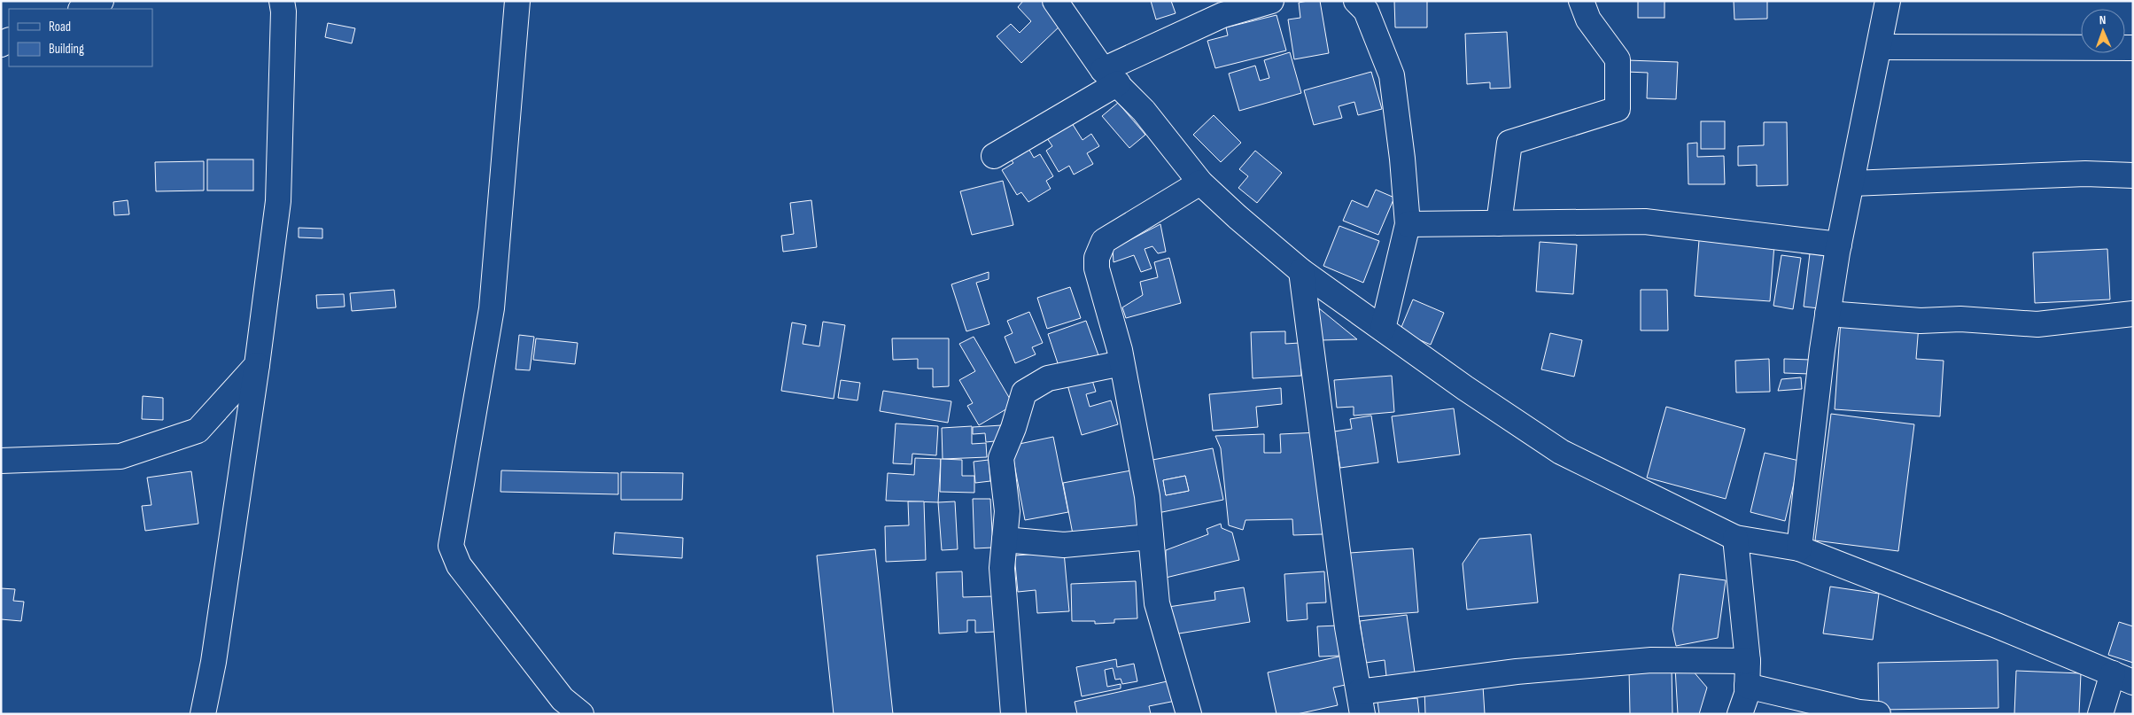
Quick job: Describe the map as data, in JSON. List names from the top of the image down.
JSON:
{
  "legend": ["Road", "Building"],
  "north": "top"
}
